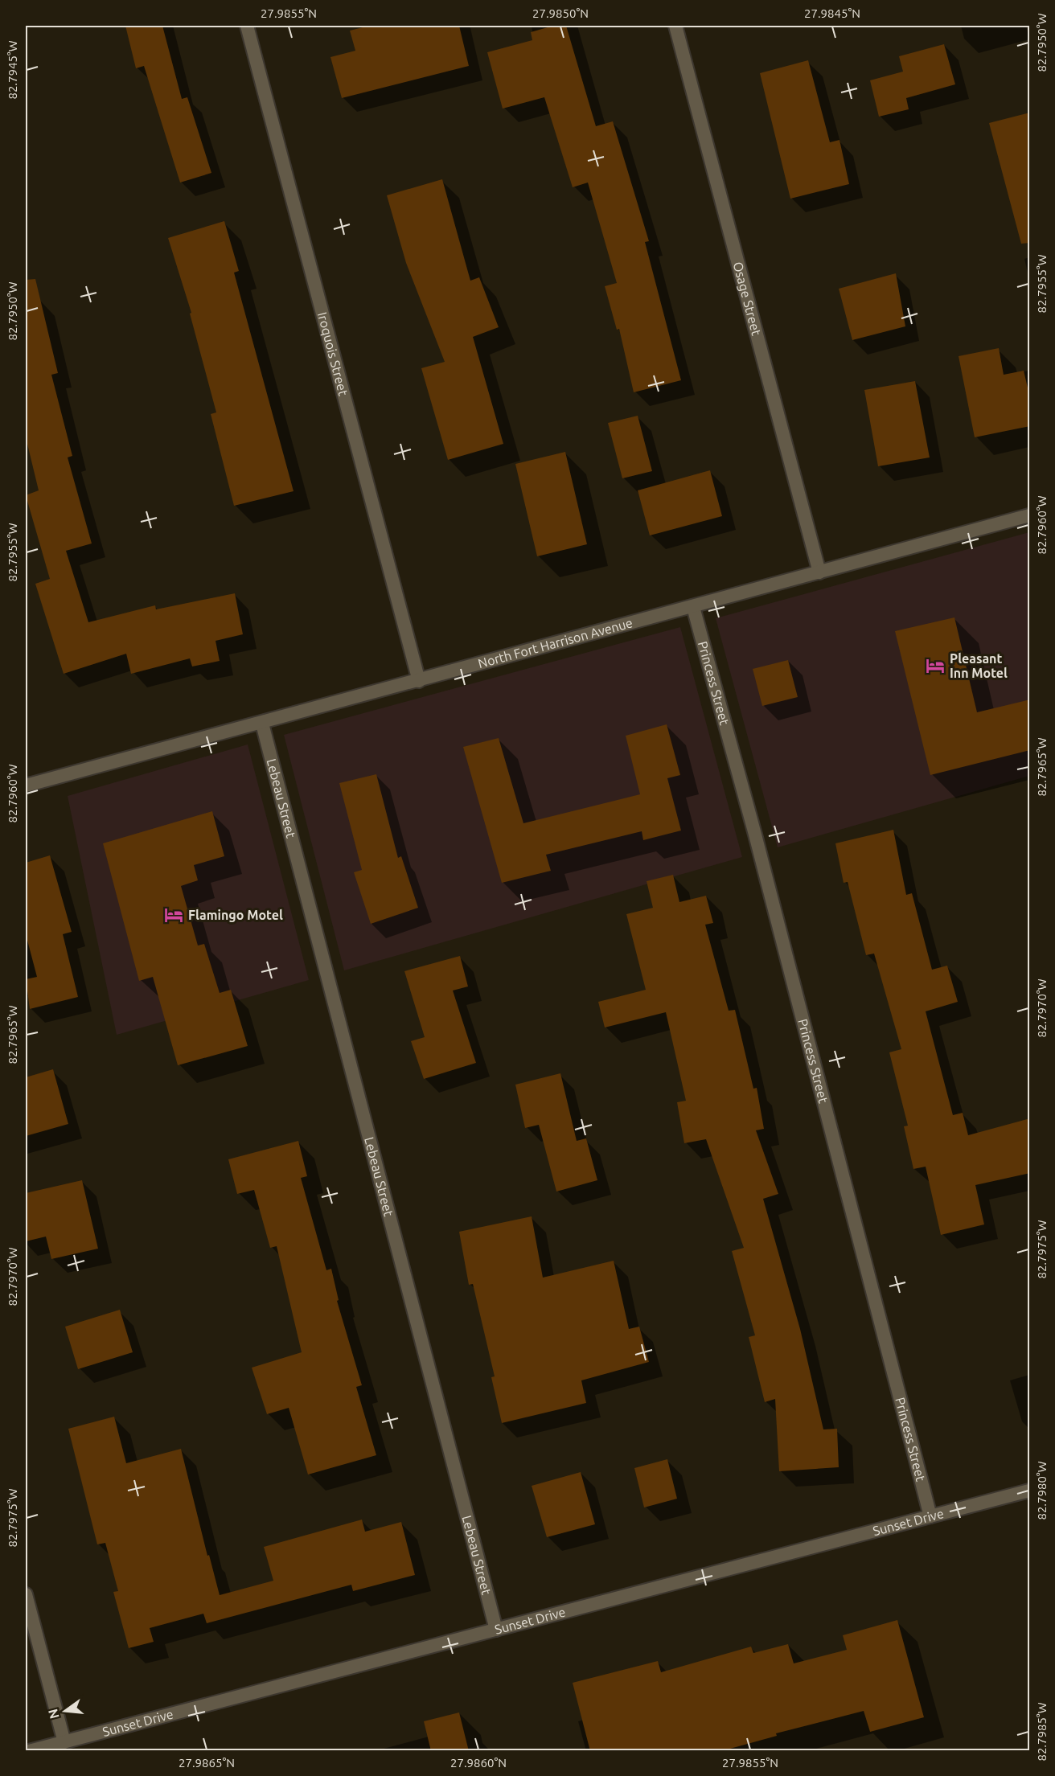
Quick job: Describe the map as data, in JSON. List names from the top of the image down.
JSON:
{
  "streets": {
    "street": [
      "Osage Street",
      "Iroquois Street",
      "North Fort Harrison Avenue",
      "Princess Street",
      "Lebeau Street",
      "Sunset Drive"
    ]
  },
  "crossings": [
    ["Osage Street", "North Fort Harrison Avenue"],
    ["Iroquois Street", "North Fort Harrison Avenue"],
    ["North Fort Harrison Avenue", "Princess Street"],
    ["North Fort Harrison Avenue", "Lebeau Street"],
    ["Princess Street", "Sunset Drive"],
    ["Lebeau Street", "Sunset Drive"]
  ],
  "places": {
    "hotel": ["Pleasant Inn Motel", "Flamingo Motel"]
  },
  "north": "left",
  "coordinates": [
    "27.9855°N",
    "27.9850°N",
    "27.9845°N",
    "82.7950°W",
    "82.7945°W",
    "82.7955°W",
    "82.7960°W",
    "82.7965°W",
    "82.7970°W",
    "82.7975°W",
    "82.7980°W",
    "82.7985°W",
    "27.9865°N",
    "27.9860°N"
  ]
}
